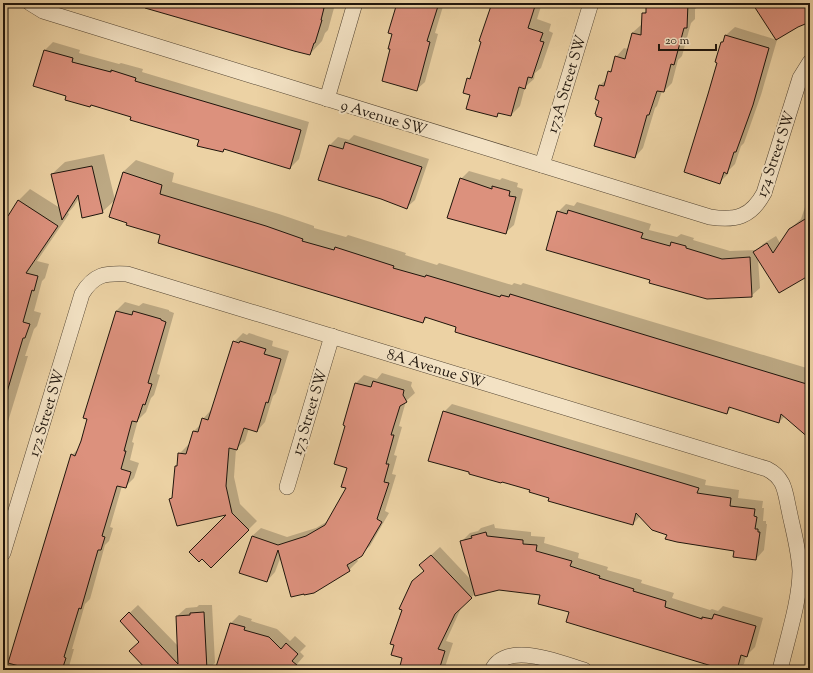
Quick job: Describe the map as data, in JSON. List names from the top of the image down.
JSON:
{
  "streets": {
    "street": [
      "173A Street SW",
      "9 Avenue SW",
      "174 Street SW",
      "8A Avenue SW",
      "173 Street SW",
      "172 Street SW"
    ]
  },
  "crossings": [
    ["173A Street SW", "9 Avenue SW"],
    ["9 Avenue SW", "174 Street SW"],
    ["8A Avenue SW", "173 Street SW"],
    ["8A Avenue SW", "172 Street SW"]
  ],
  "scale_bar": "20 m"
}
